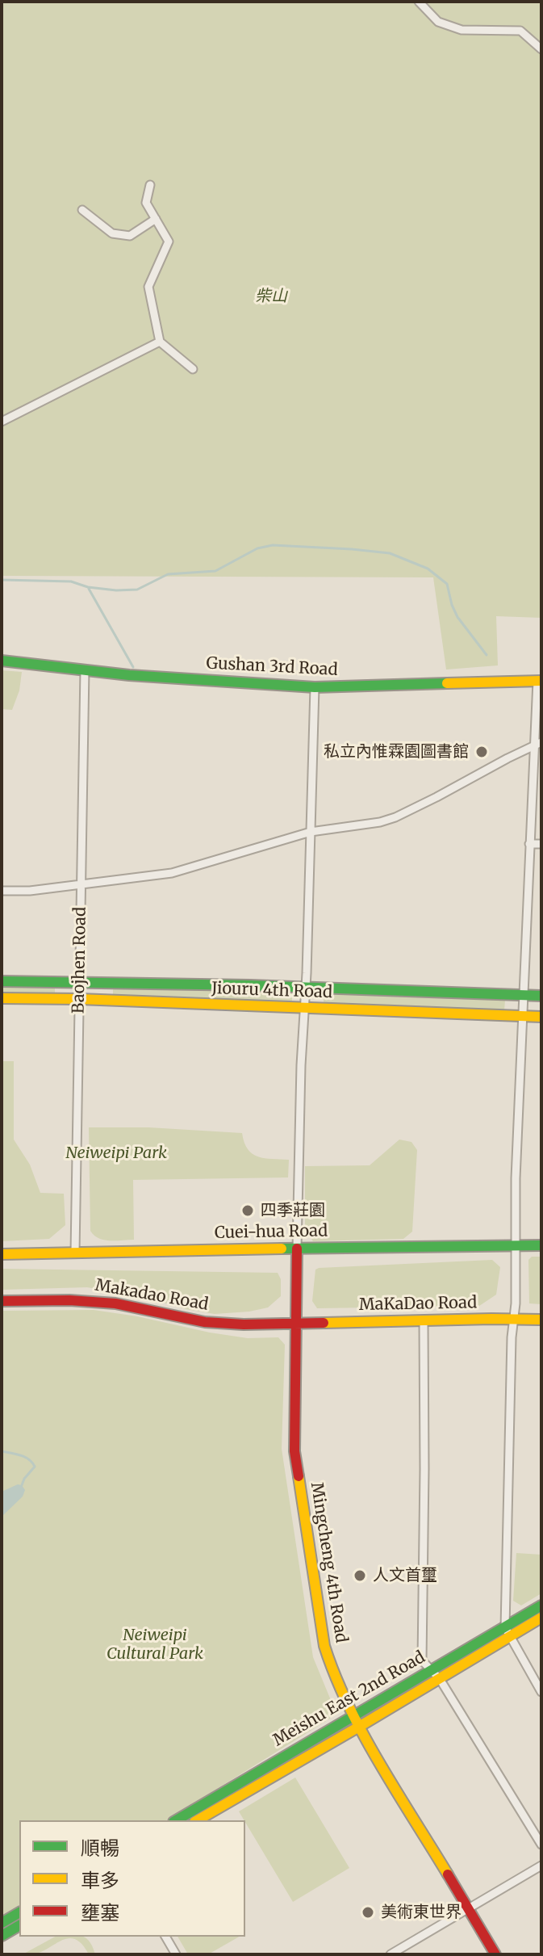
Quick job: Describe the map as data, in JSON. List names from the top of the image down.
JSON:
{
  "streets": {
    "street": [
      "Gushan 3rd Road",
      "Baojhen Road",
      "Jiouru 4th Road",
      "Cuei-hua Road",
      "Makadao Road",
      "MaKaDao Road",
      "Mingcheng 4th Road",
      "Meishu East 2nd Road"
    ]
  },
  "crossings": [
    ["Gushan 3rd Road", "Baojhen Road"],
    ["Baojhen Road", "Jiouru 4th Road"],
    ["Baojhen Road", "Cuei-hua Road"],
    ["Cuei-hua Road", "Mingcheng 4th Road"],
    ["Makadao Road", "MaKaDao Road"],
    ["Makadao Road", "Mingcheng 4th Road"],
    ["MaKaDao Road", "Mingcheng 4th Road"],
    ["Mingcheng 4th Road", "Meishu East 2nd Road"]
  ],
  "parks": ["柴山", "Neiweipi Park", "Neiweipi Cultural Park"],
  "places": [
    "私立內惟霖園圖書館",
    "四季莊園",
    "人文首璽",
    "美術東世界"
  ],
  "legend": ["順暢", "車多", "壅塞"]
}
